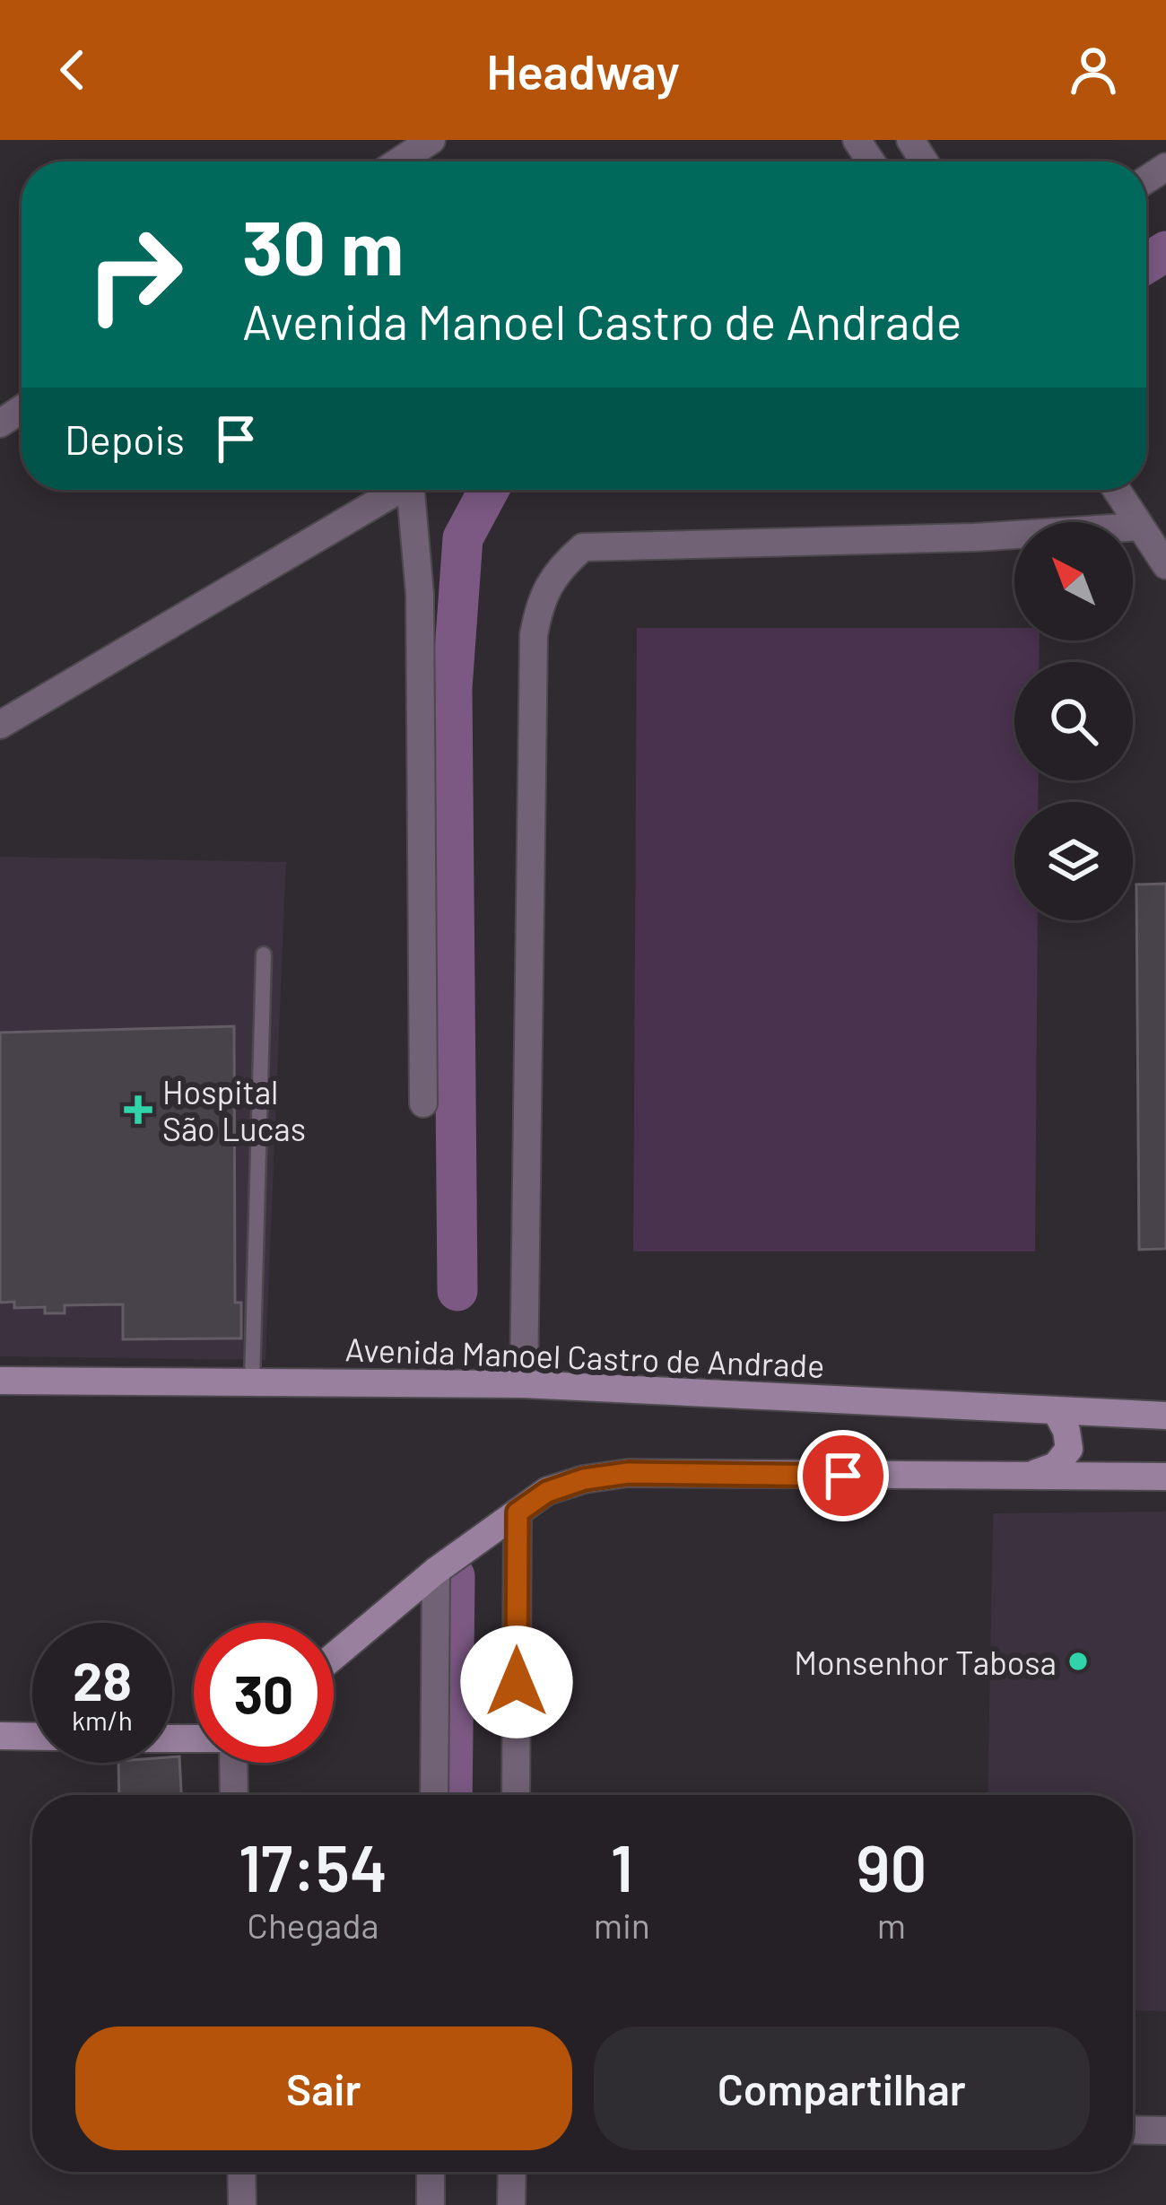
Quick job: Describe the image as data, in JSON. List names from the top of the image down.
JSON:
{
  "streets": {
    "main road": ["Avenida Manoel Castro de Andrade"]
  },
  "places": {
    "health": ["Hospital São Lucas"],
    "other": ["Monsenhor Tabosa"]
  },
  "north": "top left",
  "page": {
    "header": "Headway",
    "turn": ["30 m", "Avenida Manoel Castro de Andrade"],
    "then": "Depois",
    "speed": "28 km/h",
    "limit": "30",
    "eta": [
      "17:54",
      "Chegada",
      "1",
      "min",
      "90",
      "m"
    ],
    "buttons": ["Sair", "Compartilhar"]
  }
}
